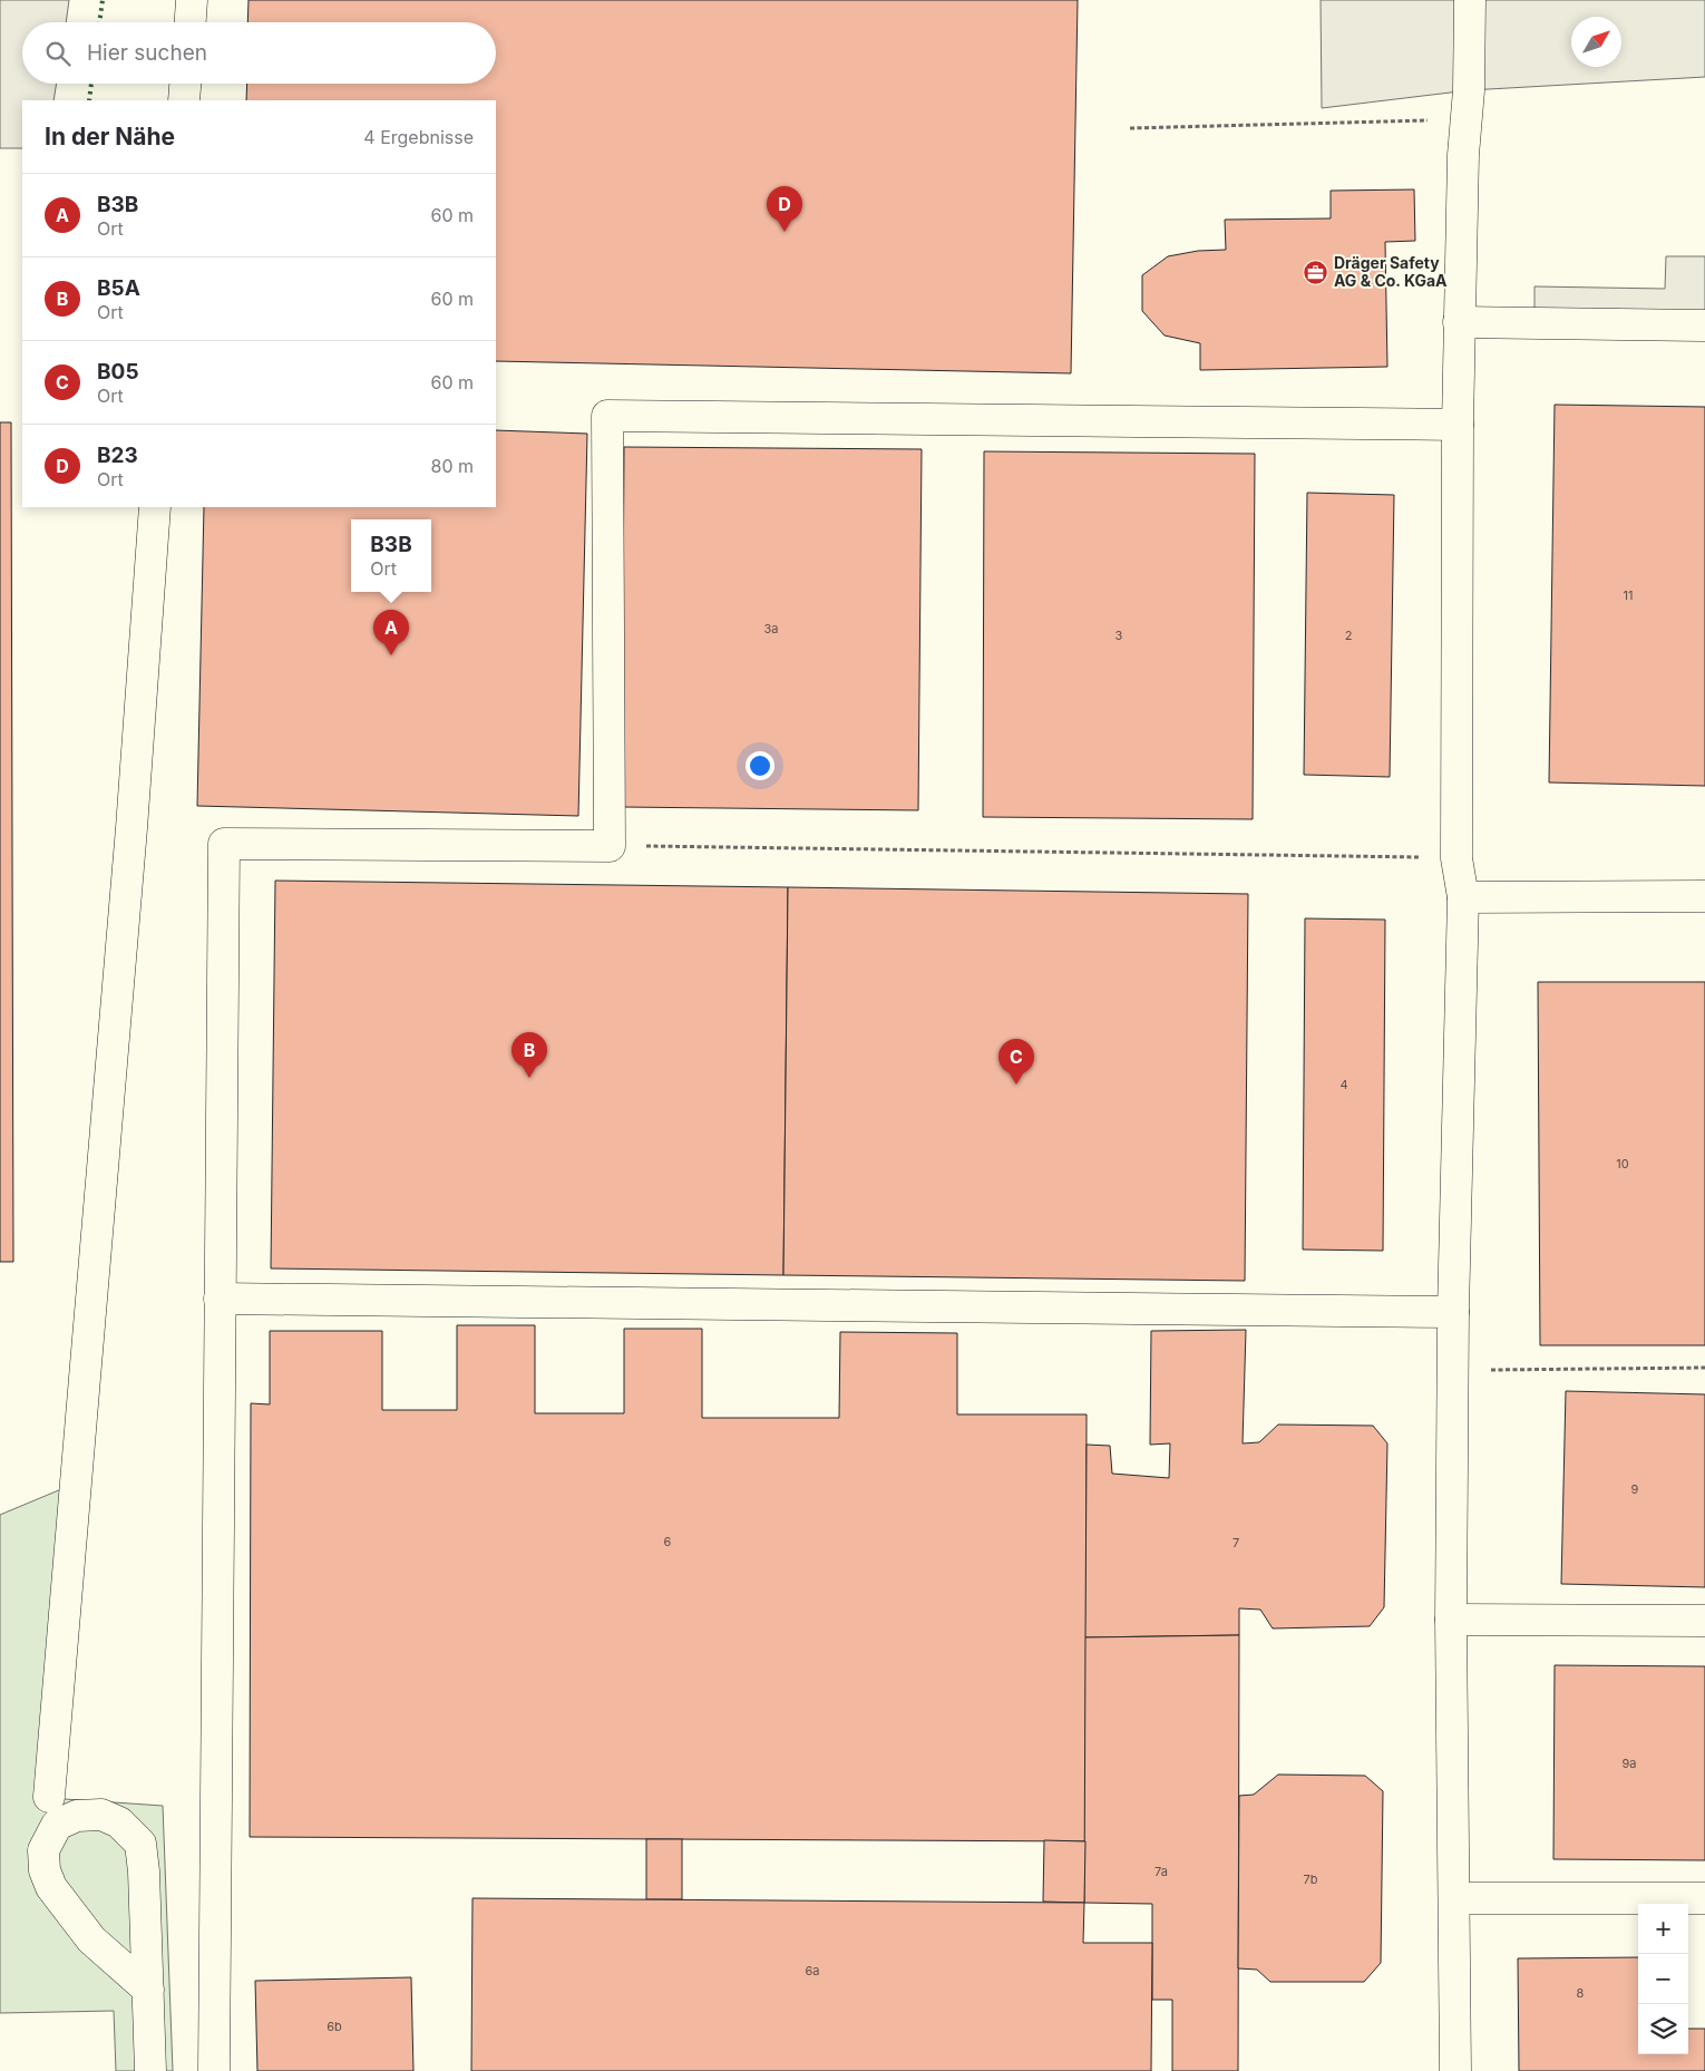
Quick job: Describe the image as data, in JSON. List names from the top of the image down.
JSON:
{
  "places": {
    "office": ["Dräger Safety AG & Co. KGaA"]
  },
  "house_numbers": [
    "11",
    "3a",
    "3",
    "2",
    "4",
    "10",
    "9",
    "6",
    "7",
    "9a",
    "7a",
    "7b",
    "6a",
    "8",
    "6b"
  ],
  "north": "top right",
  "page": {
    "search": "Hier suchen",
    "heading": ["In der Nähe", "4 Ergebnisse"],
    "list": [
      {
        "mark": "A",
        "name": "B3B",
        "note": "Ort",
        "value": "60 m"
      },
      {
        "mark": "B",
        "name": "B5A",
        "note": "Ort",
        "value": "60 m"
      },
      {
        "mark": "C",
        "name": "B05",
        "note": "Ort",
        "value": "60 m"
      },
      {
        "mark": "D",
        "name": "B23",
        "note": "Ort",
        "value": "80 m"
      }
    ],
    "pins": [
      "D",
      "A",
      "B",
      "C"
    ],
    "popup": ["B3B", "Ort"],
    "map_buttons": ["+", "−"]
  }
}
